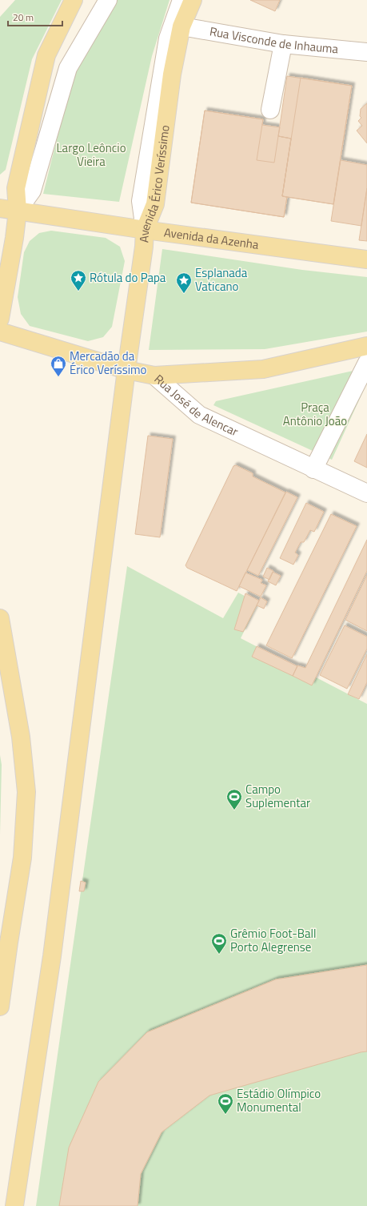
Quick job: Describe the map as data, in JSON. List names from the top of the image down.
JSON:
{
  "streets": {
    "main road": ["Avenida Érico Veríssimo", "Avenida da Azenha", "Rua José de Alencar"],
    "street": ["Rua Visconde de Inhauma"]
  },
  "crossings": [
    ["Rua Visconde de Inhauma", "Avenida Érico Veríssimo"],
    ["Avenida Érico Veríssimo", "Avenida da Azenha"],
    ["Avenida Érico Veríssimo", "Rua José de Alencar"]
  ],
  "parks": ["Largo Leôncio Vieira", "Praça Antônio João"],
  "places": {
    "place": ["Rótula do Papa", "Esplanada Vaticano"],
    "shop": ["Mercadão da Érico Veríssimo"],
    "sports": ["Campo Suplementar", "Grêmio Foot-Ball Porto Alegrense", "Estádio Olímpico Monumental"]
  },
  "scale_bar": "20 m"
}
